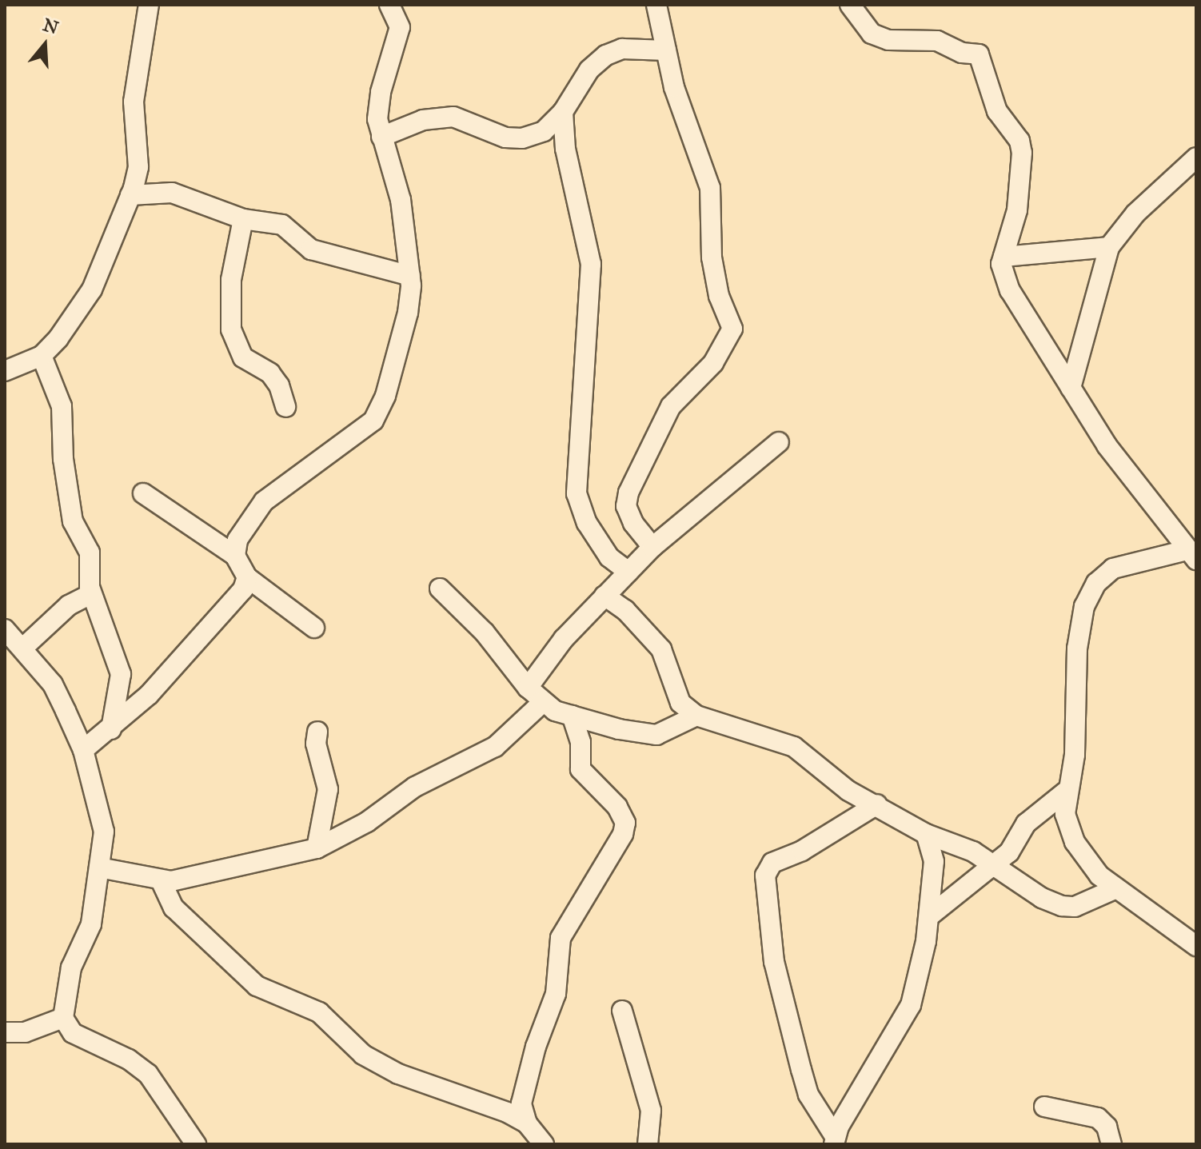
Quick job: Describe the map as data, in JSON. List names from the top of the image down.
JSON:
{
  "north": "top"
}
